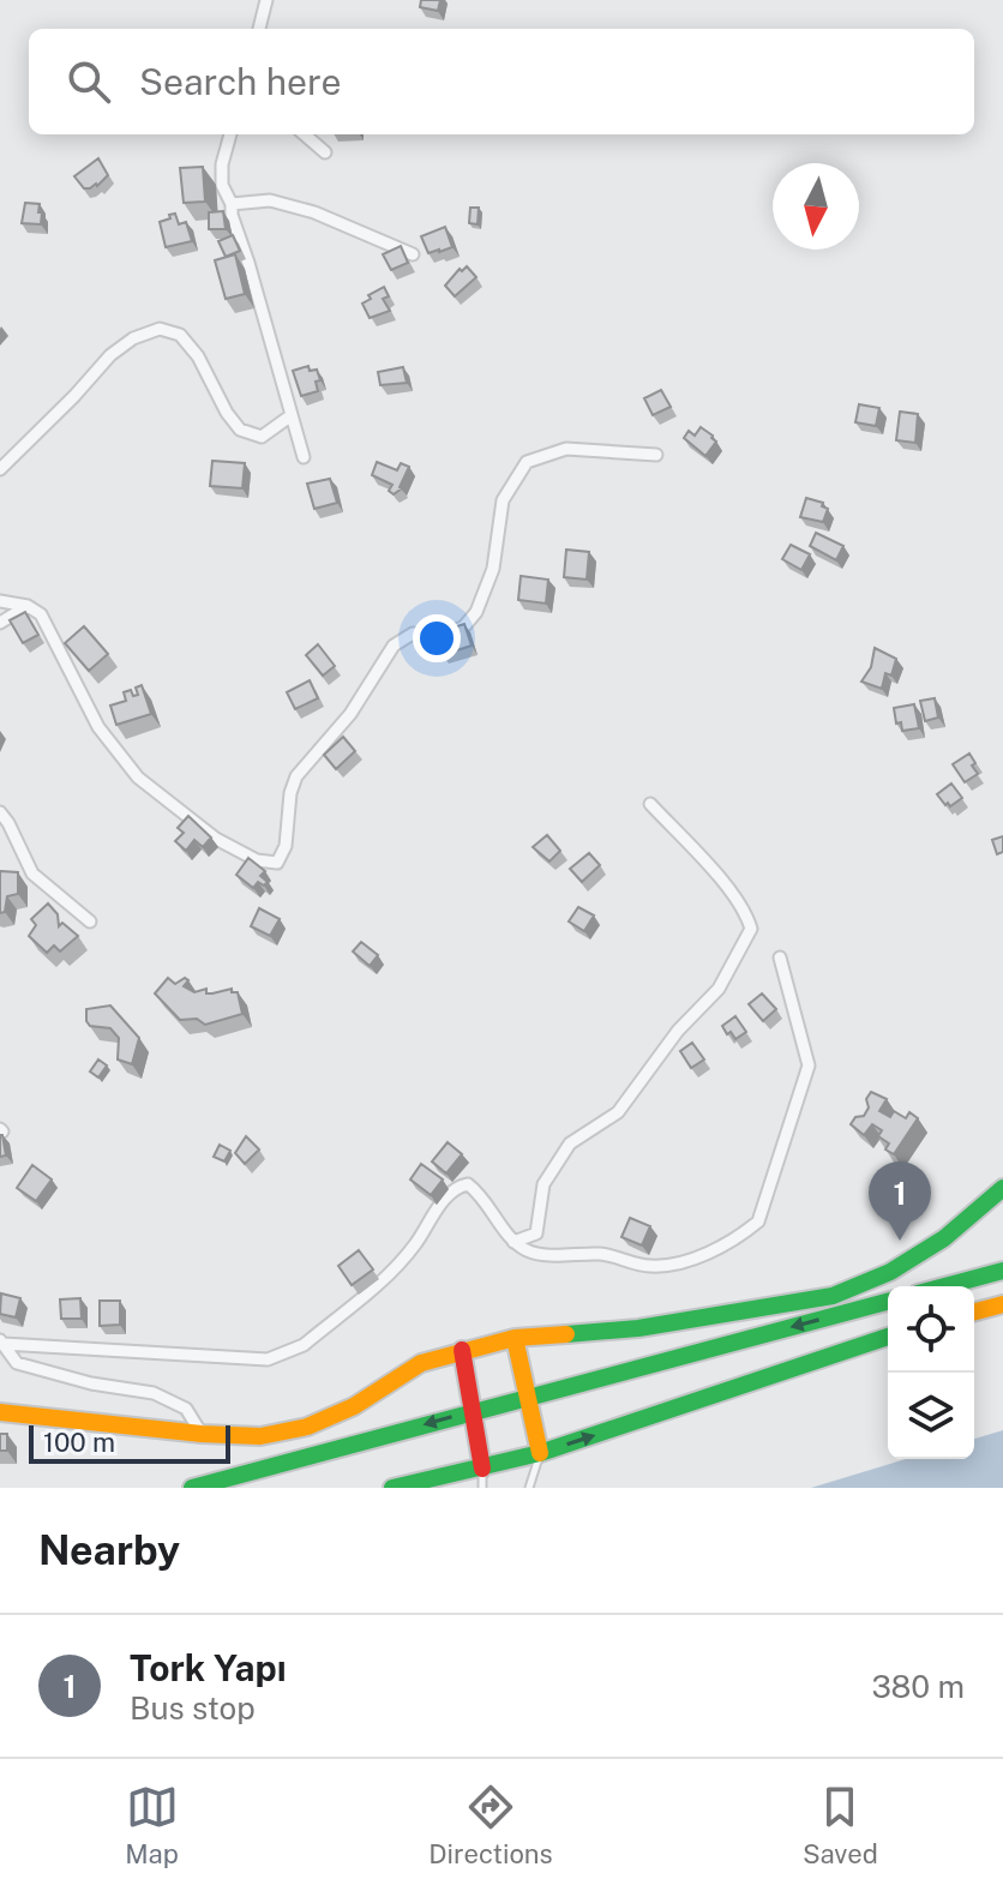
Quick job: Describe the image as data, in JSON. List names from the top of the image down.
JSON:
{
  "scale_bar": "100 m",
  "north": "bottom",
  "page": {
    "search": "Search here",
    "pins": "1",
    "scale": "100 m",
    "heading": "Nearby",
    "list": [
      {
        "mark": "1",
        "name": "Tork Yapı",
        "note": "Bus stop",
        "value": "380 m"
      }
    ],
    "nav": ["Map", "Directions", "Saved"]
  }
}
